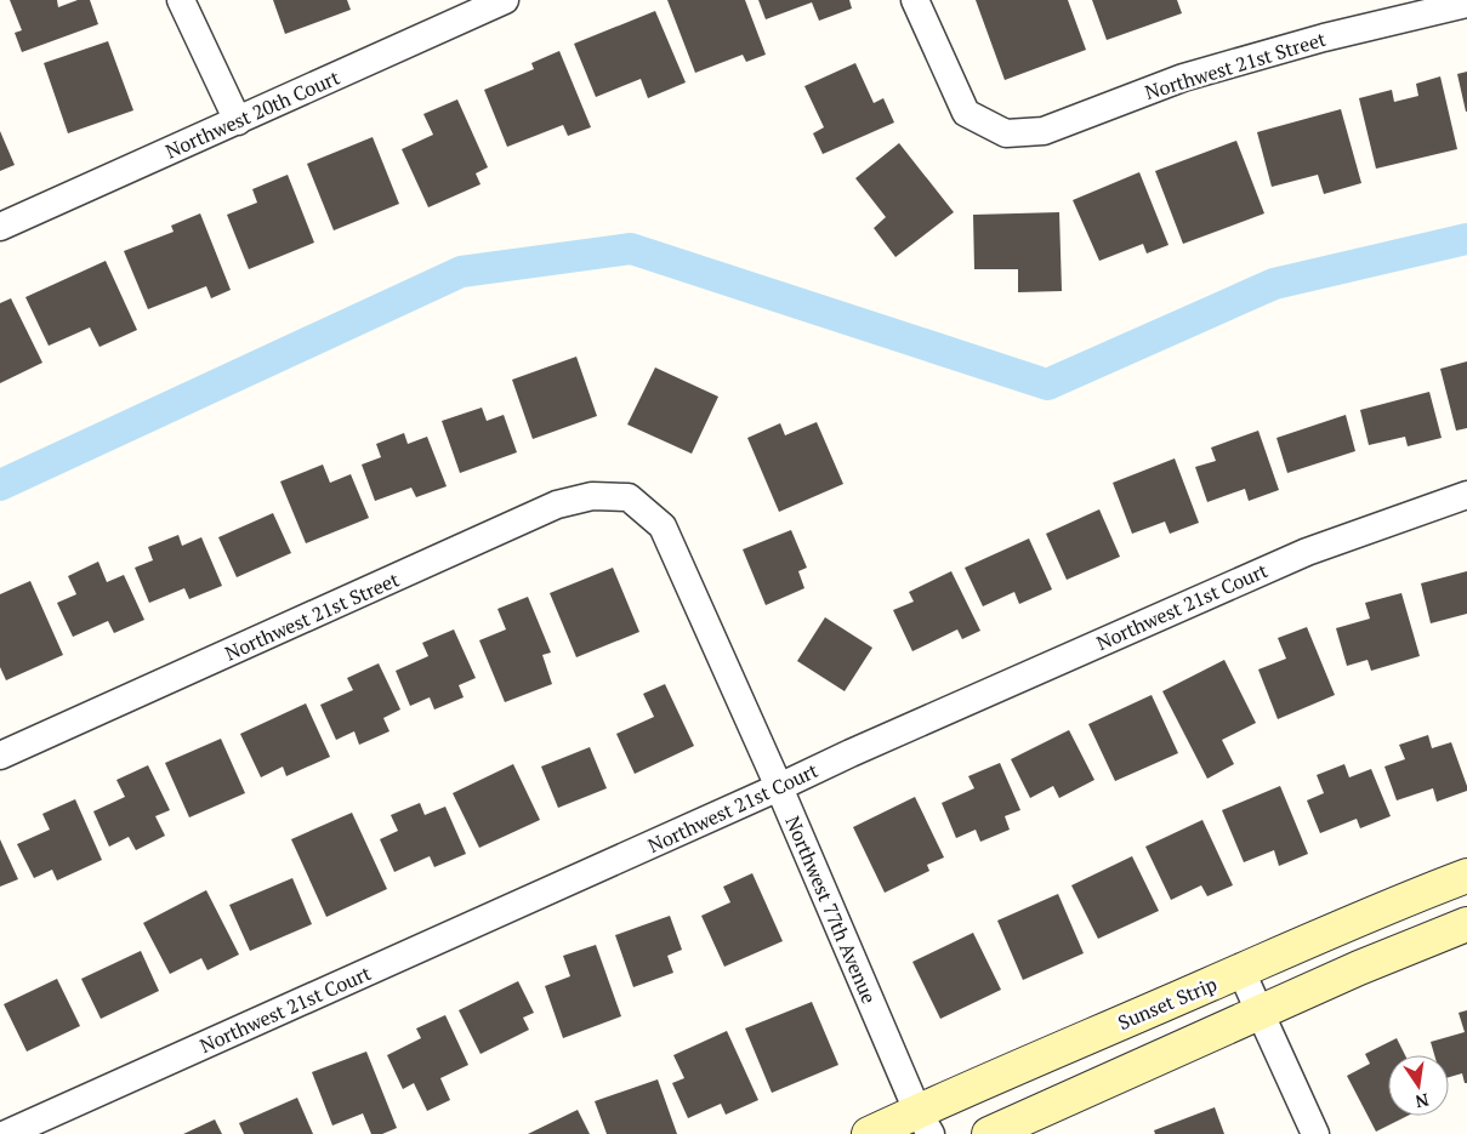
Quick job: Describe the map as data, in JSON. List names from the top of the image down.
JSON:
{
  "streets": {
    "street": [
      "Northwest 21st Street",
      "Northwest 20th Court",
      "Northwest 21st Court",
      "Northwest 77th Avenue",
      "Sunset Strip"
    ]
  },
  "crossings": [
    ["Northwest 21st Street", "Northwest 77th Avenue"],
    ["Northwest 21st Court", "Northwest 77th Avenue"],
    ["Northwest 77th Avenue", "Sunset Strip"]
  ],
  "north": "bottom"
}
